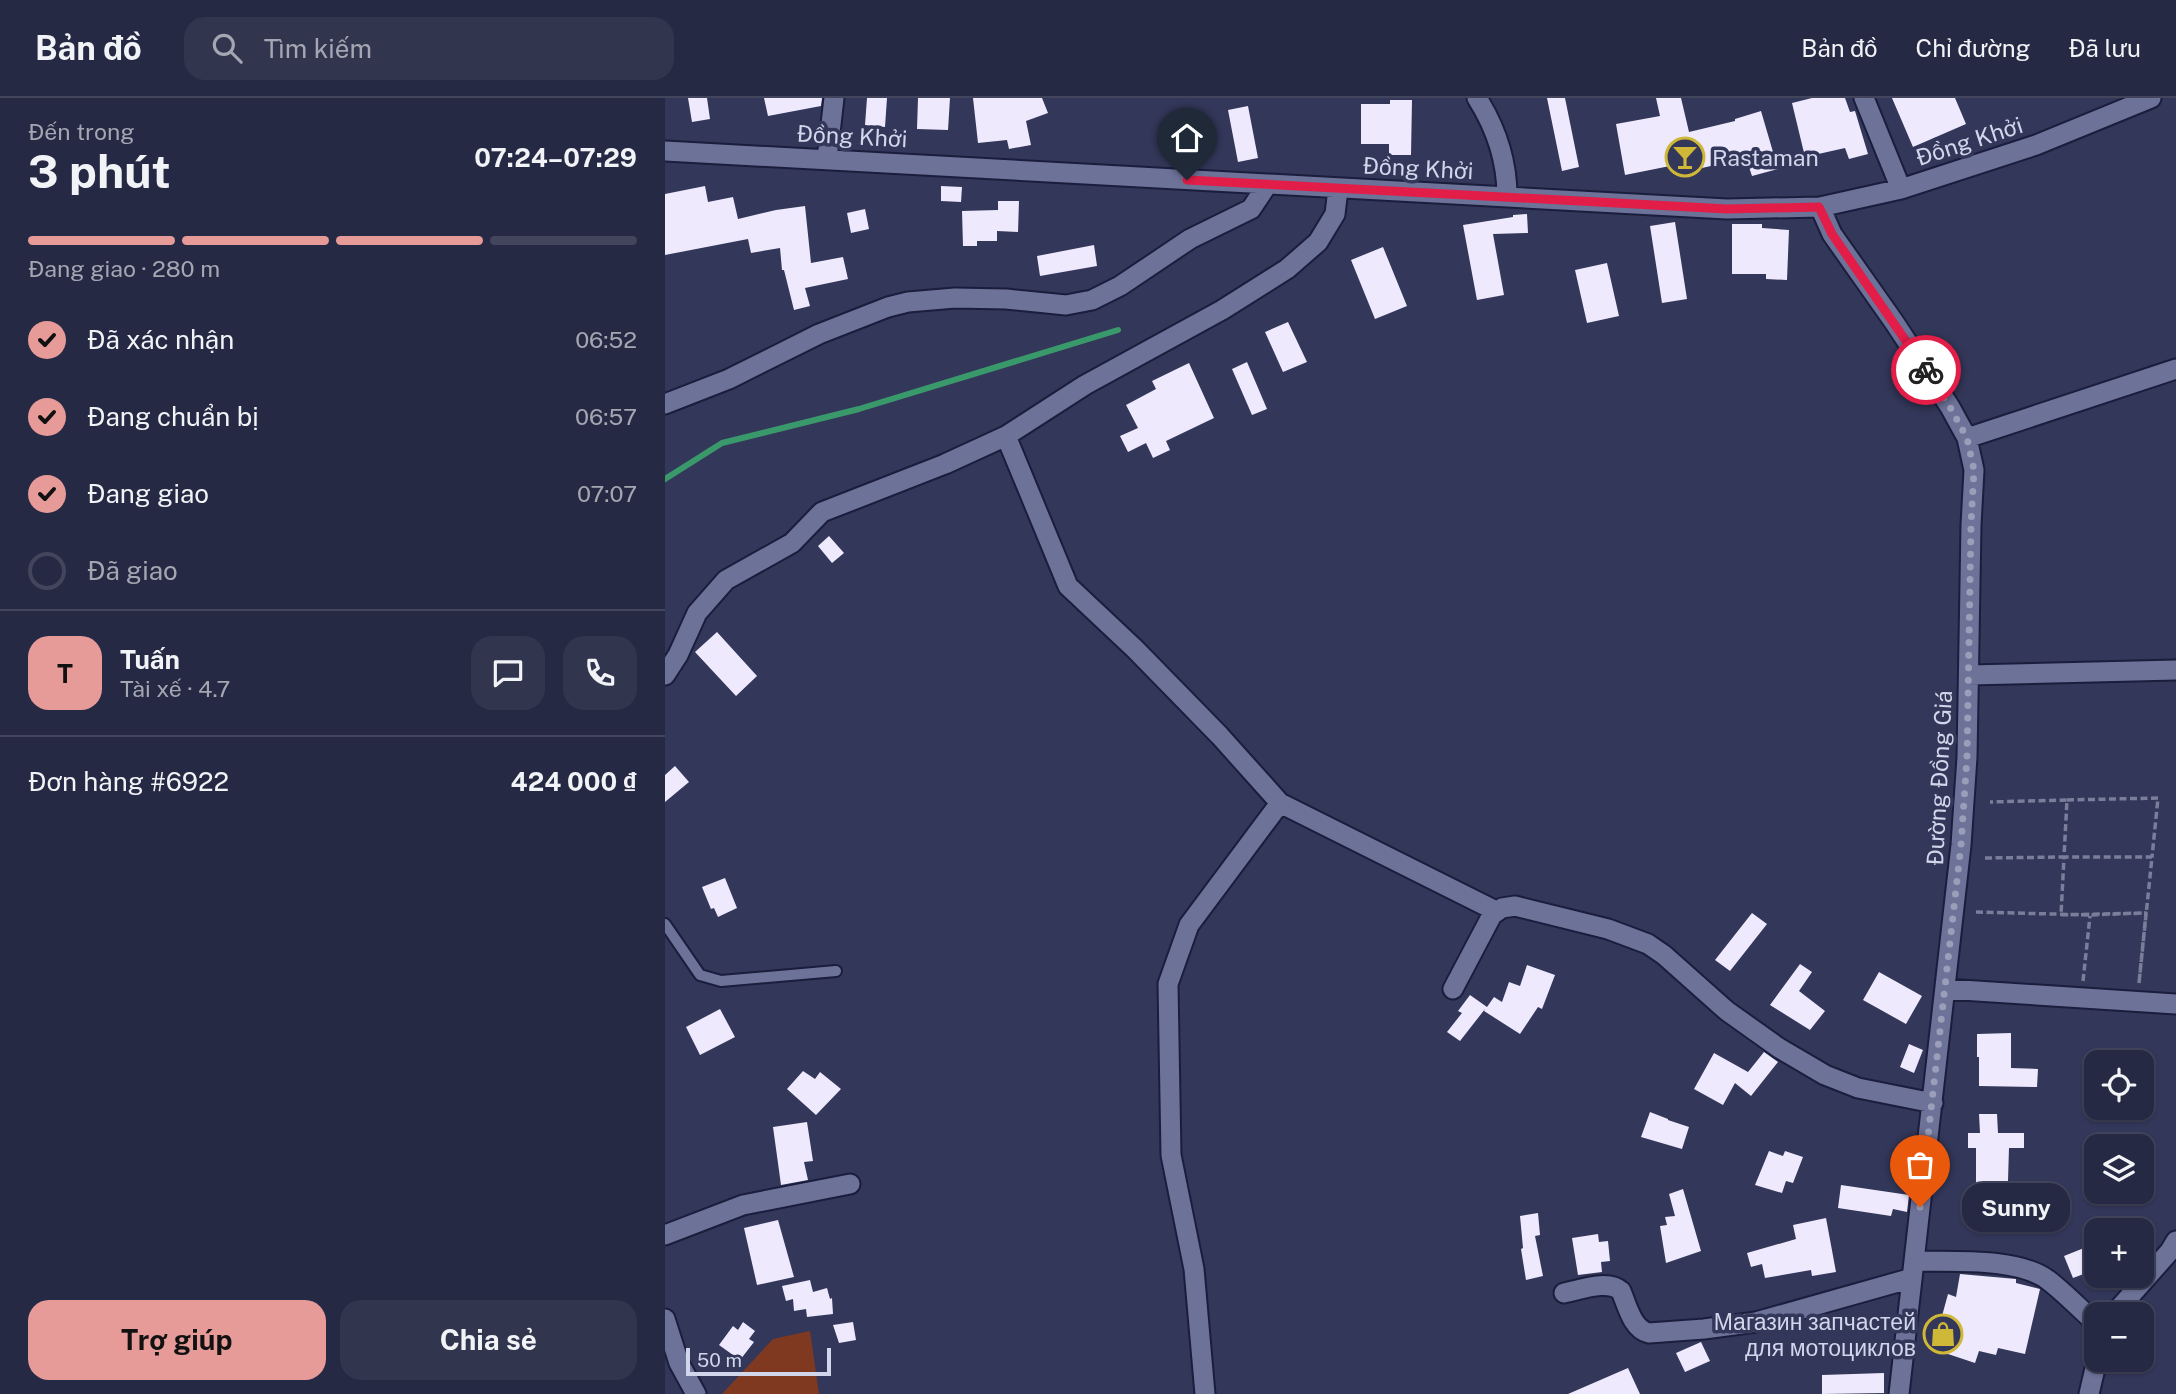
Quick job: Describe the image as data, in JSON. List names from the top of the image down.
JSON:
{
  "streets": {
    "street": ["Đồng Khởi", "Đường Đồng Giá"]
  },
  "crossings": [
    ["Đồng Khởi", "Đường Đồng Giá"]
  ],
  "places": {
    "bar": ["Rastaman"],
    "other": ["Sunny"],
    "shop": ["Магазин запчастей для мотоциклов"]
  },
  "scale_bar": "50 m",
  "page": {
    "header": "Bản đồ",
    "search": "Tìm kiếm",
    "nav": ["Bản đồ", "Chỉ đường", "Đã lưu"],
    "heading": ["3 phút", "Đến trong", "07:24–07:29"],
    "panel": [
      "Tuấn",
      "Tài xế · 4.7",
      "Đơn hàng #6922",
      "424 000 ₫"
    ],
    "bar": "Đang giao · 280 m",
    "list": [
      ["Đã xác nhận", "06:52"],
      ["Đang chuẩn bị", "06:57"],
      ["Đang giao", "07:07"],
      "Đã giao"
    ],
    "round": "T",
    "map_buttons": ["+", "−"],
    "bubble": "Sunny",
    "buttons": ["Trợ giúp", "Chia sẻ"],
    "scale": "50 m"
  }
}
